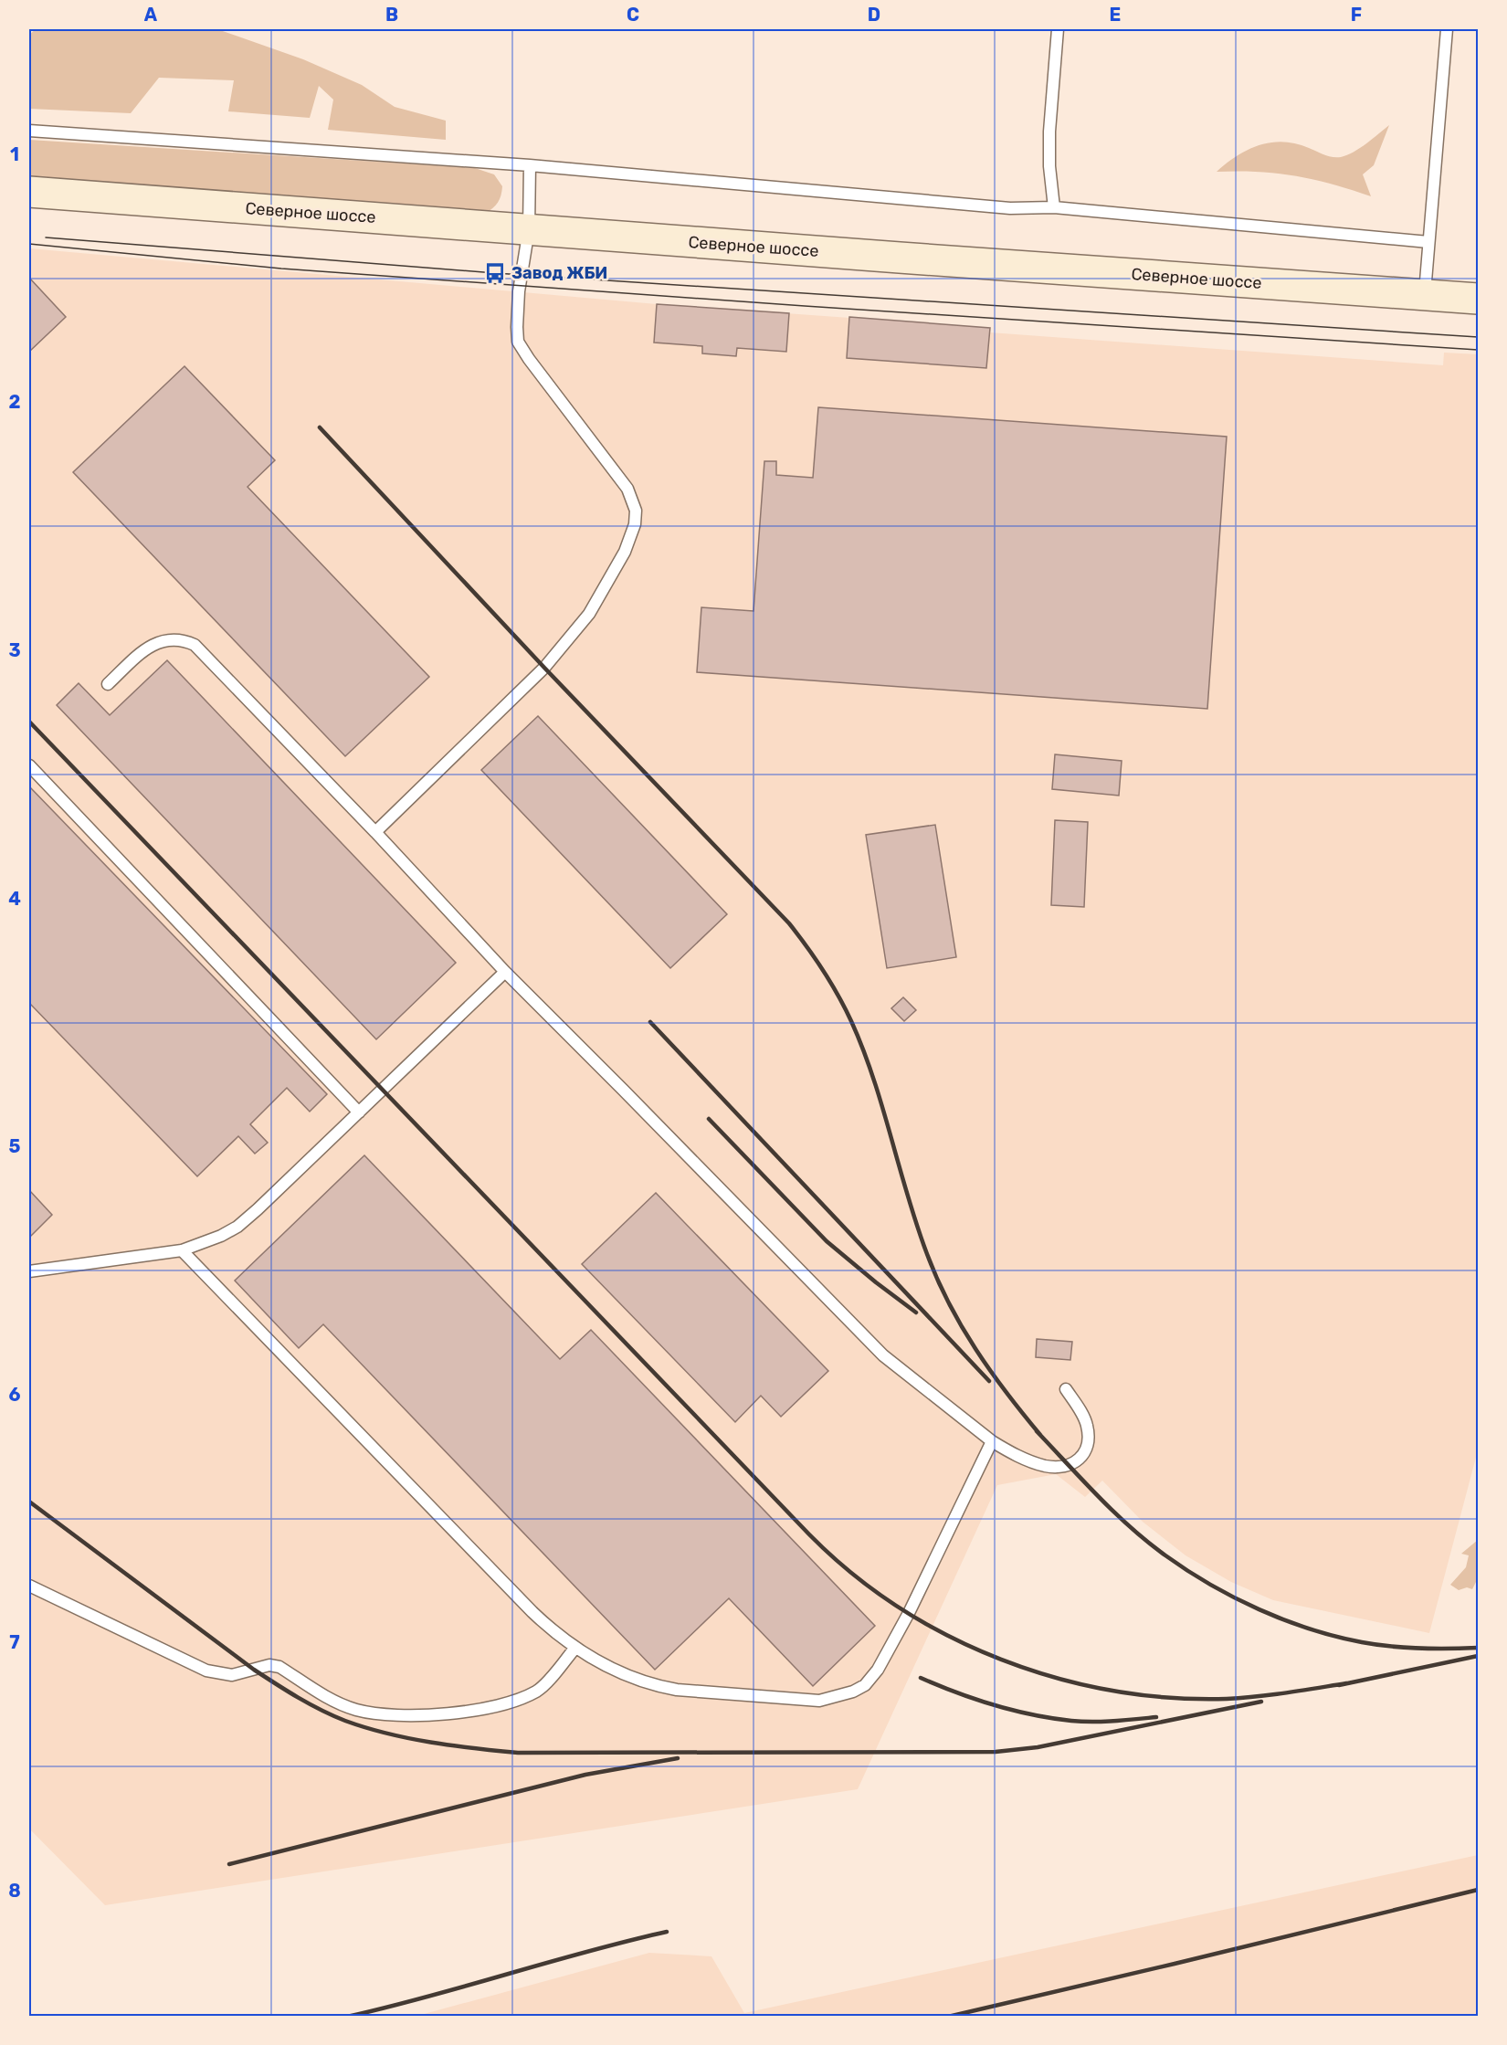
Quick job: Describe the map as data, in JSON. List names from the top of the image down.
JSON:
{
  "streets": {
    "main road": ["Северное шоссе"]
  },
  "places": {
    "bus stop": ["Завод ЖБИ"]
  },
  "grid": {
    "columns": [
      "A",
      "B",
      "C",
      "D",
      "E",
      "F"
    ],
    "rows": [
      "1",
      "2",
      "3",
      "4",
      "5",
      "6",
      "7",
      "8"
    ]
  }
}
